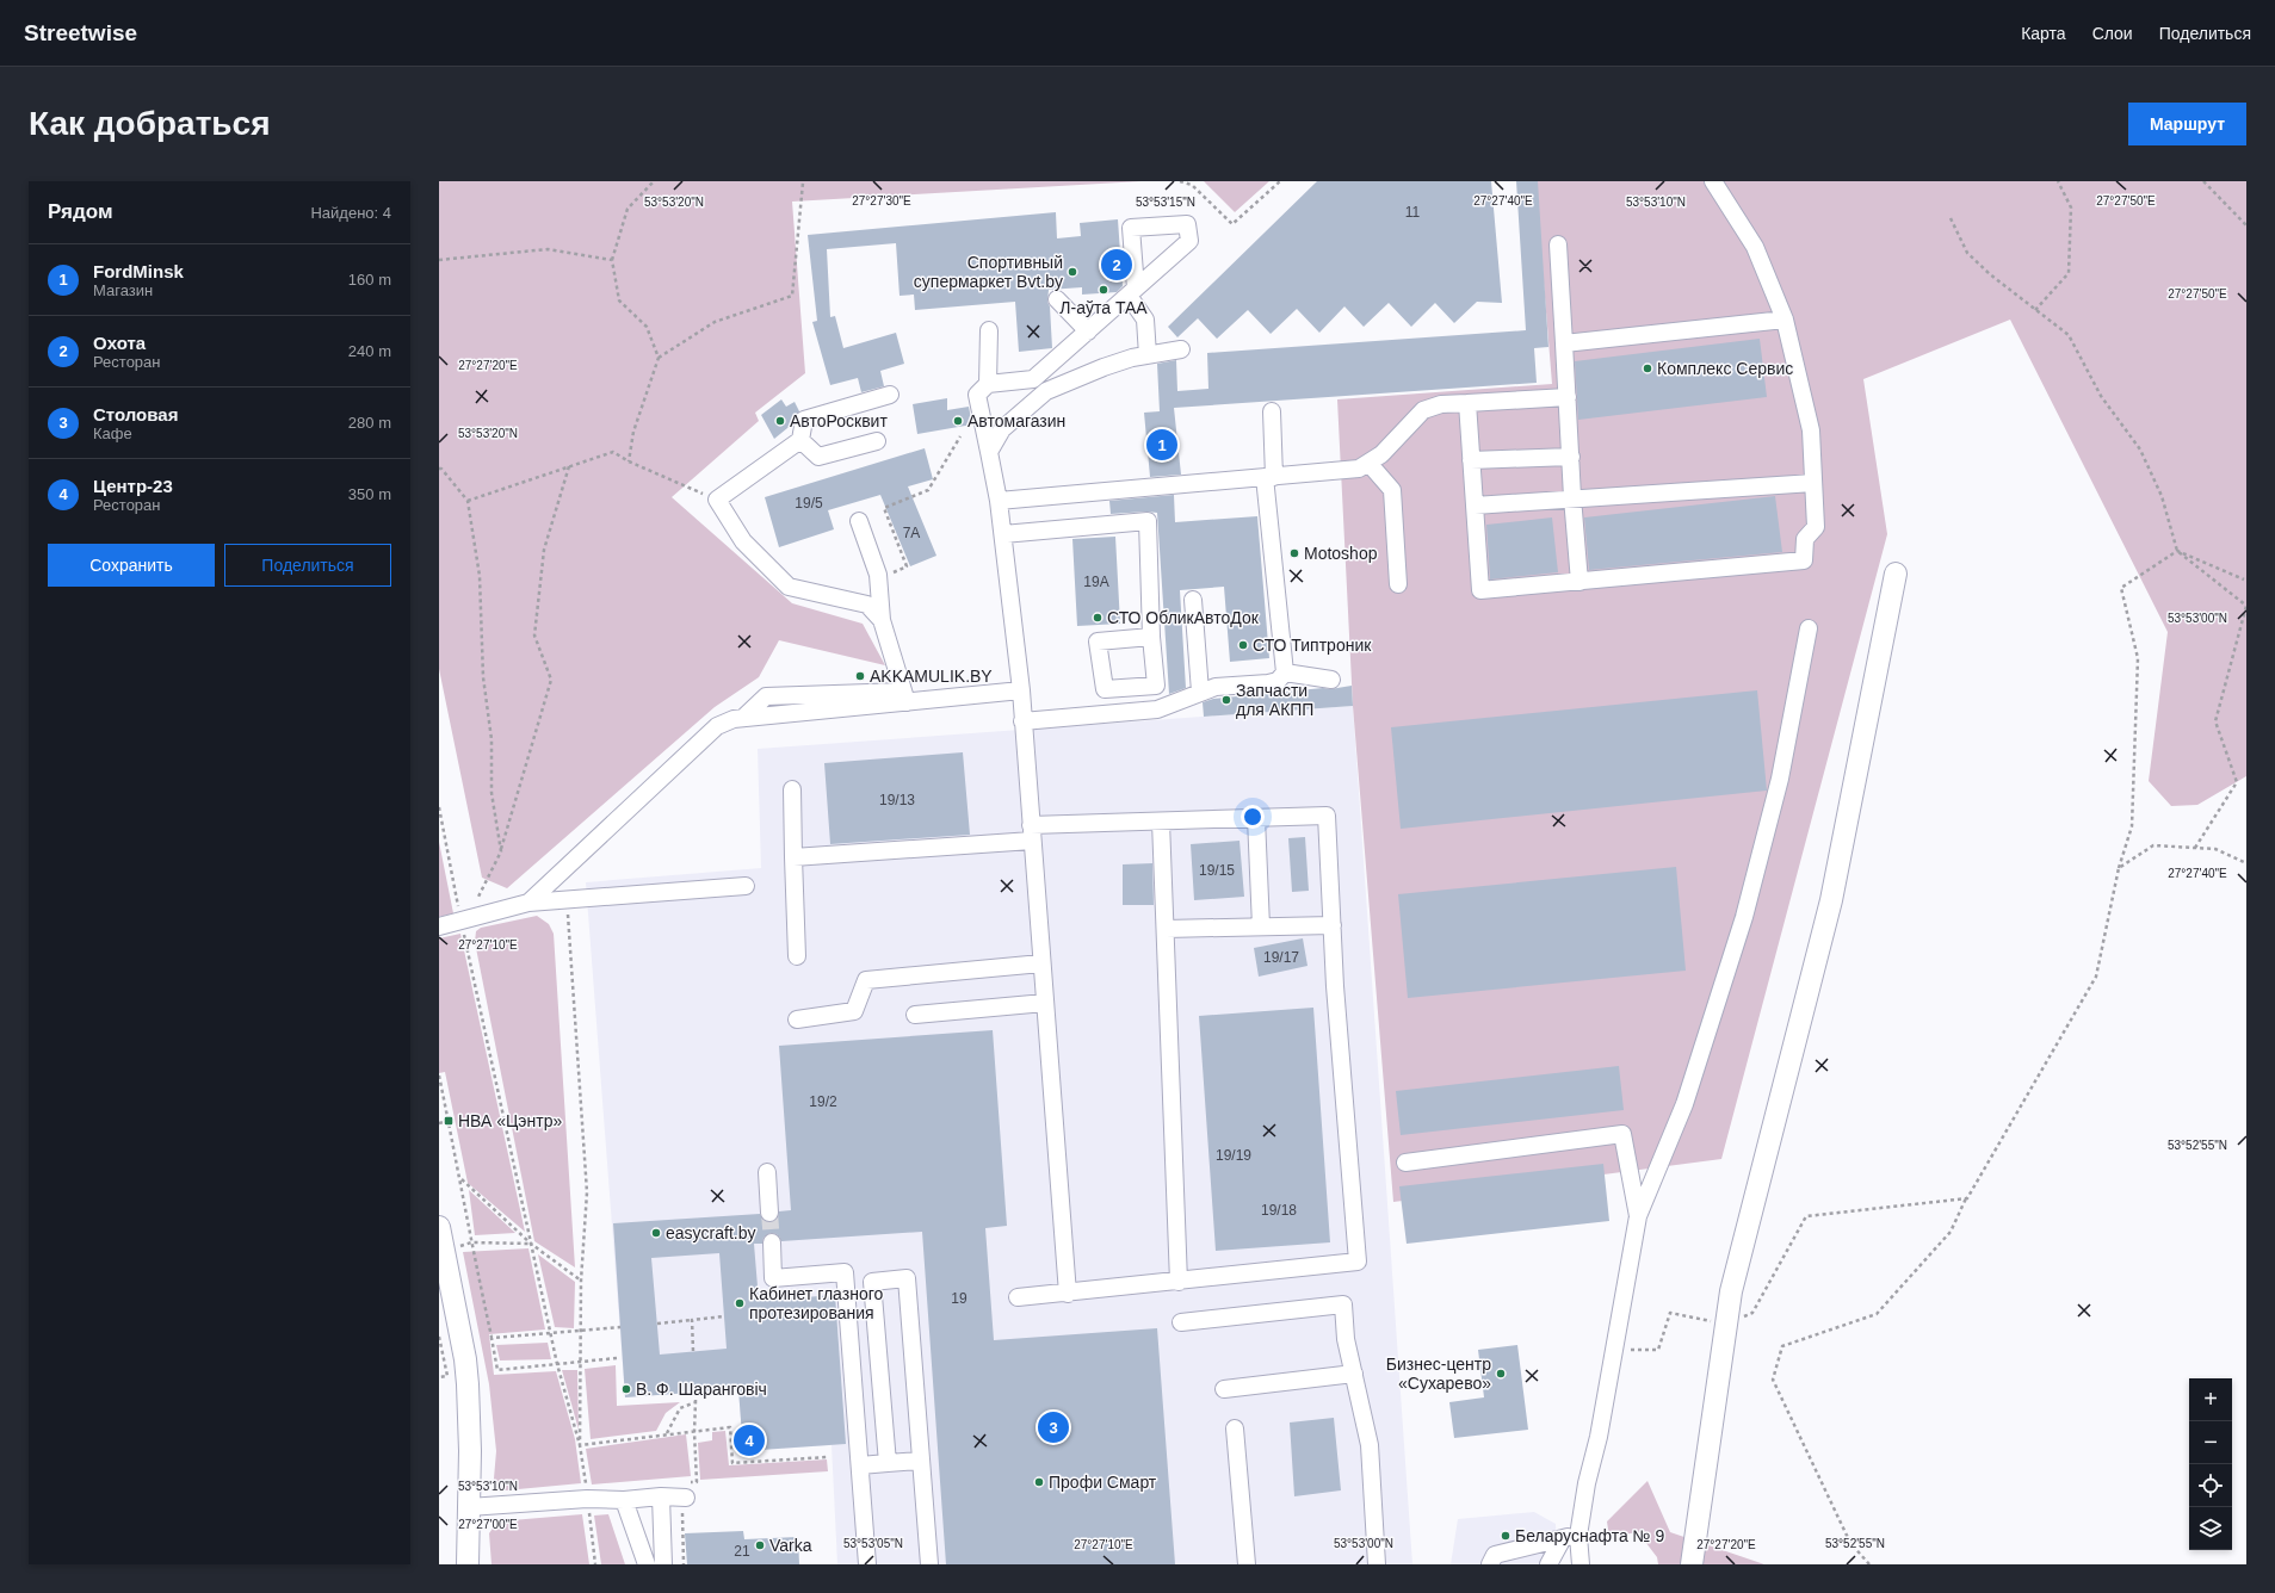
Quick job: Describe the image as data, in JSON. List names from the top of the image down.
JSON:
{
  "places": {
    "other": [
      "Спортивный супермаркет Bvt.by",
      "Л-аўта ТАА",
      "Комплекс Сервис",
      "АвтоРосквит",
      "Автомагазин",
      "Motoshop",
      "СТО ОбликАвтоДок",
      "СТО Типтроник",
      "AKKAMULIK.BY",
      "Запчасти для АКПП",
      "easycraft.by",
      "Кабинет глазного протезирования",
      "Бизнес-центр «Сухарево»",
      "В. Ф. Шаранговіч",
      "Профи Смарт",
      "Беларуснафта № 9",
      "Varka"
    ],
    "transit": ["НВА «Цэнтр»"]
  },
  "house_numbers": [
    "11",
    "19/5",
    "7А",
    "19А",
    "19/13",
    "19/15",
    "19/17",
    "19/2",
    "19/19",
    "19/18",
    "19",
    "21"
  ],
  "page": {
    "header": "Streetwise",
    "nav": ["Карта", "Слои", "Поделиться"],
    "buttons": [
      "Маршрут",
      ["Сохранить", "Поделиться"]
    ],
    "title": "Как добраться",
    "heading": ["Рядом", "Найдено: 4"],
    "list": [
      {
        "mark": "1",
        "name": "FordMinsk",
        "note": "Магазин",
        "value": "160 m"
      },
      {
        "mark": "2",
        "name": "Охота",
        "note": "Ресторан",
        "value": "240 m"
      },
      {
        "mark": "3",
        "name": "Столовая",
        "note": "Кафе",
        "value": "280 m"
      },
      {
        "mark": "4",
        "name": "Центр-23",
        "note": "Ресторан",
        "value": "350 m"
      }
    ],
    "pins": [
      "2",
      "1",
      "3",
      "4"
    ],
    "map_buttons": ["+", "−"]
  },
  "coordinates": [
    "27°27'30\"E",
    "27°27'40\"E",
    "27°27'50\"E",
    "53°53'20\"N",
    "53°53'15\"N",
    "53°53'10\"N",
    "27°27'20\"E",
    "53°53'00\"N",
    "27°27'10\"E",
    "53°52'55\"N",
    "27°27'00\"E",
    "53°53'05\"N"
  ]
}
